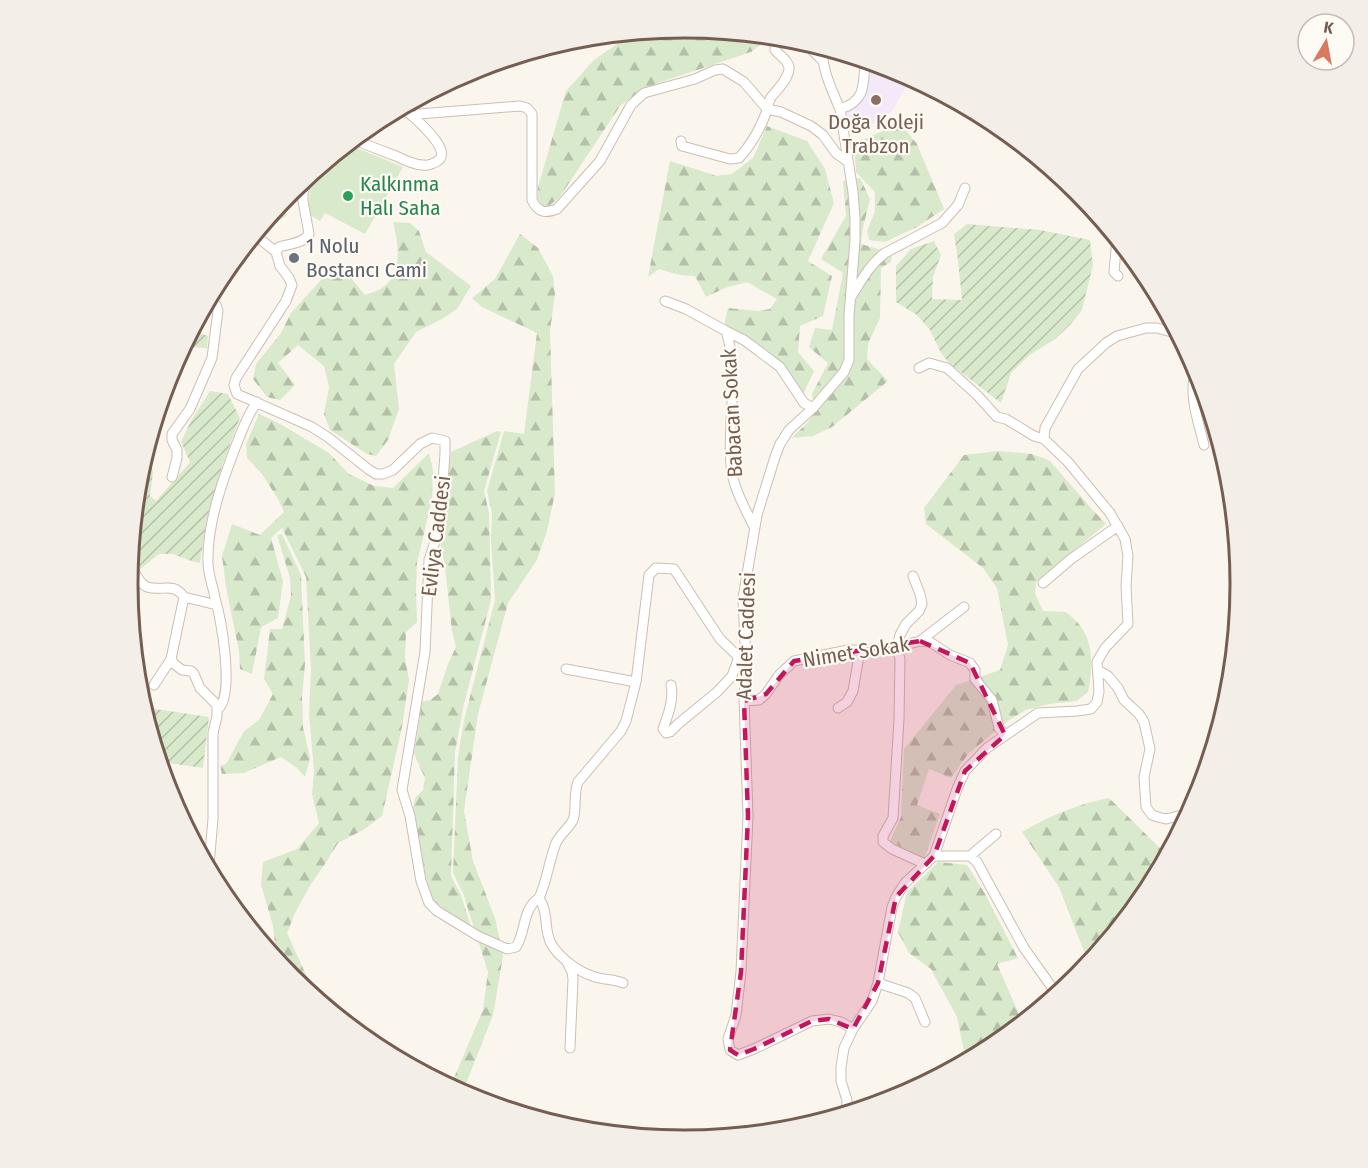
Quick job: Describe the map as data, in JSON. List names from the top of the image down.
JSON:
{
  "streets": {
    "street": [
      "Babacan Sokak",
      "Evliya Caddesi",
      "Adalet Caddesi",
      "Nimet Sokak"
    ]
  },
  "crossings": [
    ["Babacan Sokak", "Adalet Caddesi"],
    ["Adalet Caddesi", "Nimet Sokak"]
  ],
  "places": ["Doğa Koleji Trabzon", "Kalkınma Halı Saha", "1 Nolu Bostancı Cami"],
  "north": "top"
}
